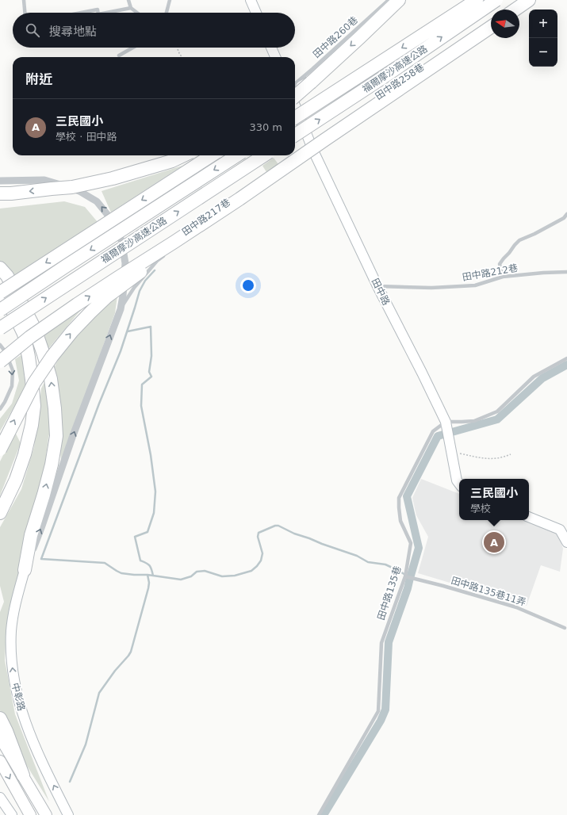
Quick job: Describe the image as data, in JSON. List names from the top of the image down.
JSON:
{
  "streets": {
    "highway": ["福爾摩沙高速公路"],
    "street": ["田中路", "中彰路"],
    "lane": [
      "田中路260巷",
      "田中路258巷",
      "田中路217巷",
      "田中路212巷",
      "田中路135巷11弄",
      "田中路135巷"
    ]
  },
  "crossings": [
    ["田中路258巷", "田中路217巷"],
    ["田中路258巷", "田中路"],
    ["田中路217巷", "田中路"],
    ["田中路212巷", "田中路"],
    ["田中路", "田中路135巷"],
    ["田中路135巷11弄", "田中路135巷"]
  ],
  "one_way": ["中彰路"],
  "north": "left",
  "page": {
    "map_buttons": ["+", "−"],
    "search": "搜尋地點",
    "heading": "附近",
    "list": [
      {
        "mark": "A",
        "name": "三民國小",
        "note": "學校 · 田中路",
        "value": "330 m"
      }
    ],
    "popup": ["三民國小", "學校"],
    "pins": "A"
  }
}
